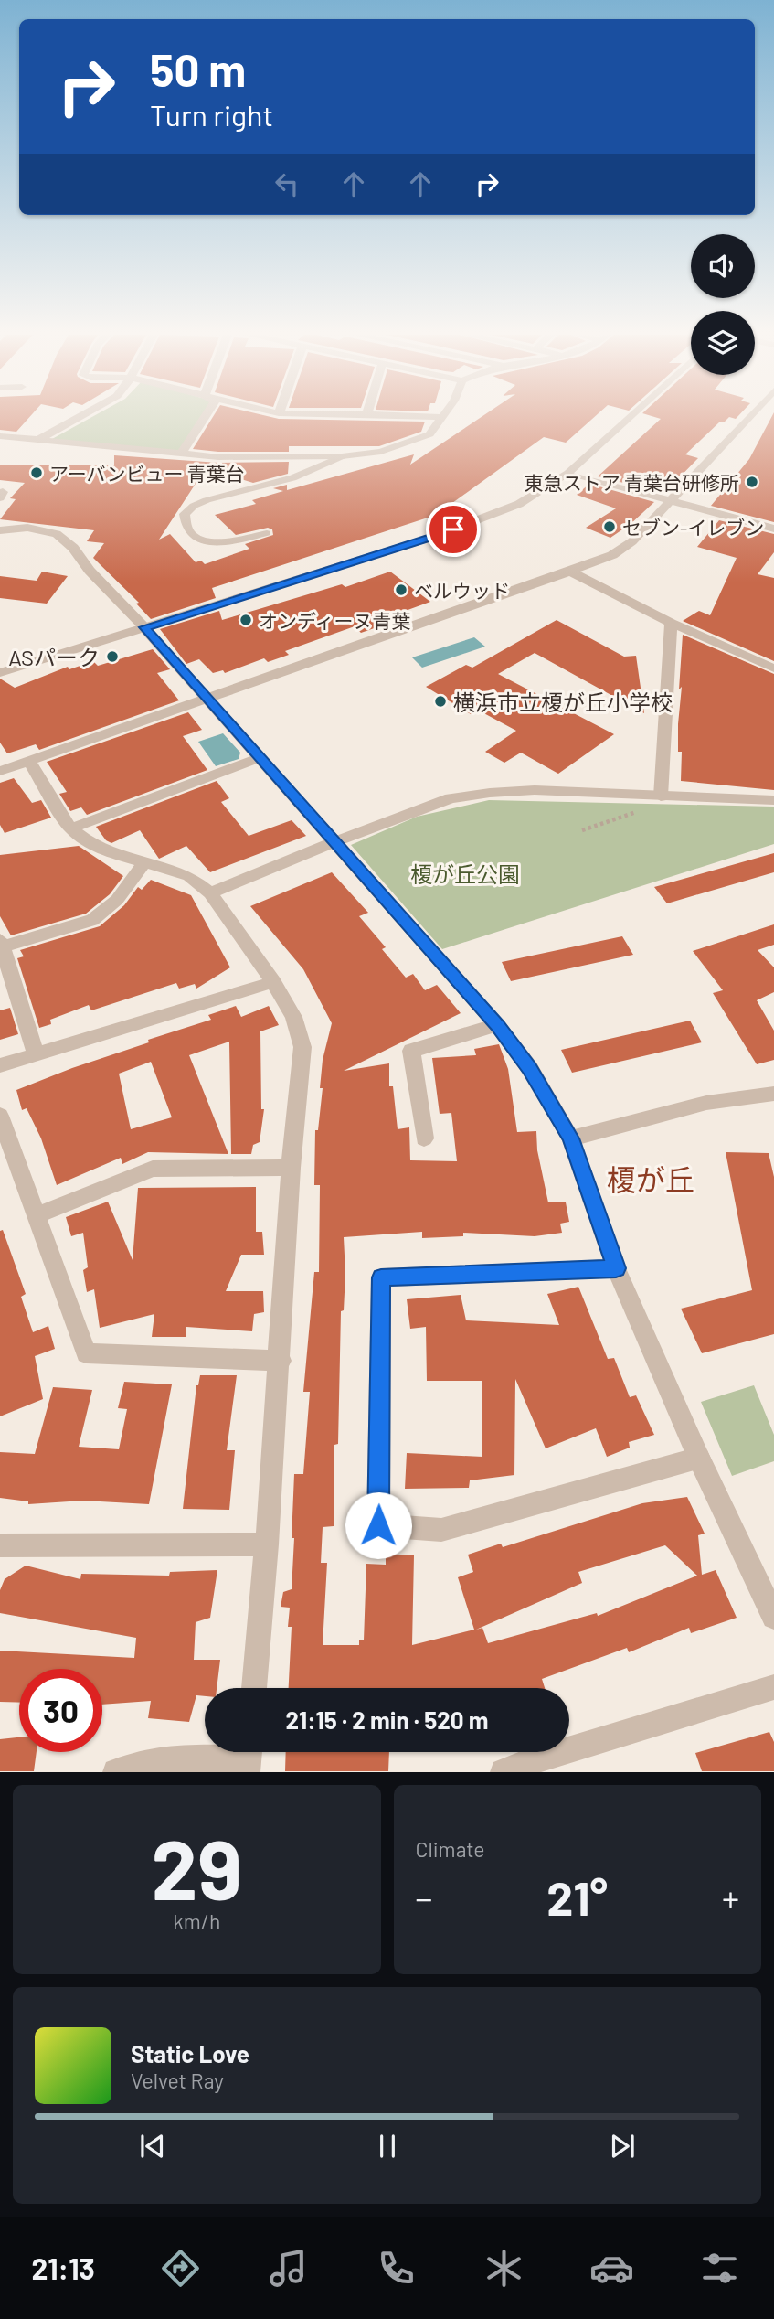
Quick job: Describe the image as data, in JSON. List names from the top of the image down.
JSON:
{
  "districts": ["榎が丘"],
  "parks": ["榎が丘公園"],
  "places": [
    "アーバンビュー 青葉台",
    "東急ストア 青葉台研修所",
    "セブン-イレブン",
    "ベルウッド",
    "オンディーヌ青葉",
    "ASパーク",
    "横浜市立榎が丘小学校"
  ],
  "page": {
    "turn": ["50 m", "Turn right"],
    "limit": "30",
    "trip": "21:15 · 2 min · 520 m",
    "tile": [
      ["29", "km/h"],
      "Climate"
    ],
    "heat": ["−", "21°", "+"],
    "song": ["Static Love", "Velvet Ray"],
    "tabs": "21:13"
  }
}
